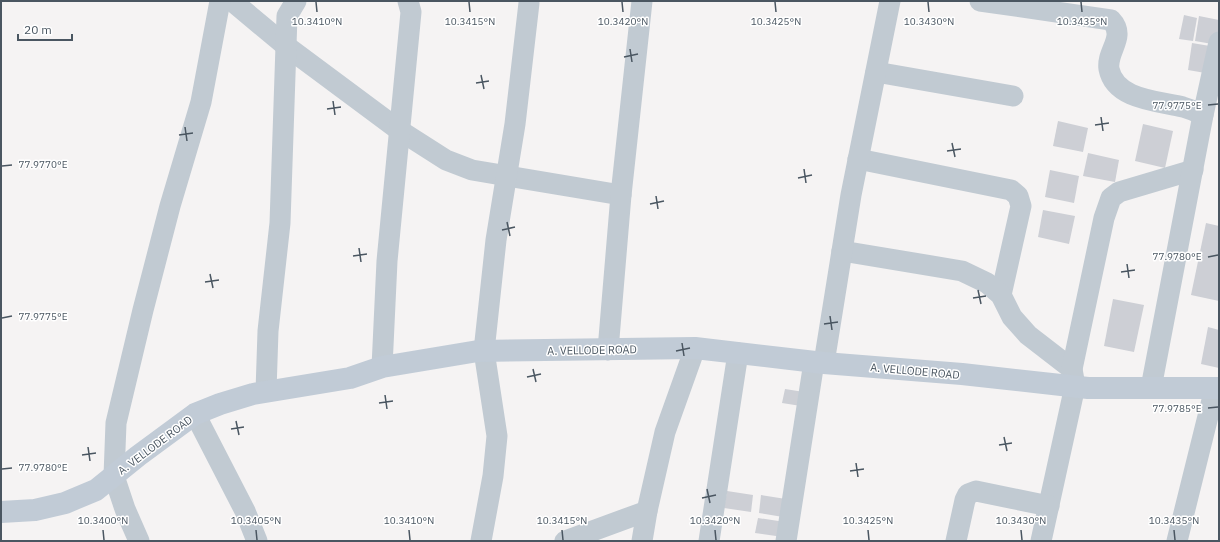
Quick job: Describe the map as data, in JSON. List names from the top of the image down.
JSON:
{
  "streets": {
    "main road": ["A. VELLODE ROAD"]
  },
  "scale_bar": "20 m",
  "coordinates": [
    "10.3410°N",
    "10.3415°N",
    "10.3420°N",
    "10.3425°N",
    "10.3430°N",
    "10.3435°N",
    "77.9775°E",
    "77.9770°E",
    "77.9780°E",
    "77.9785°E",
    "10.3400°N",
    "10.3405°N"
  ]
}
